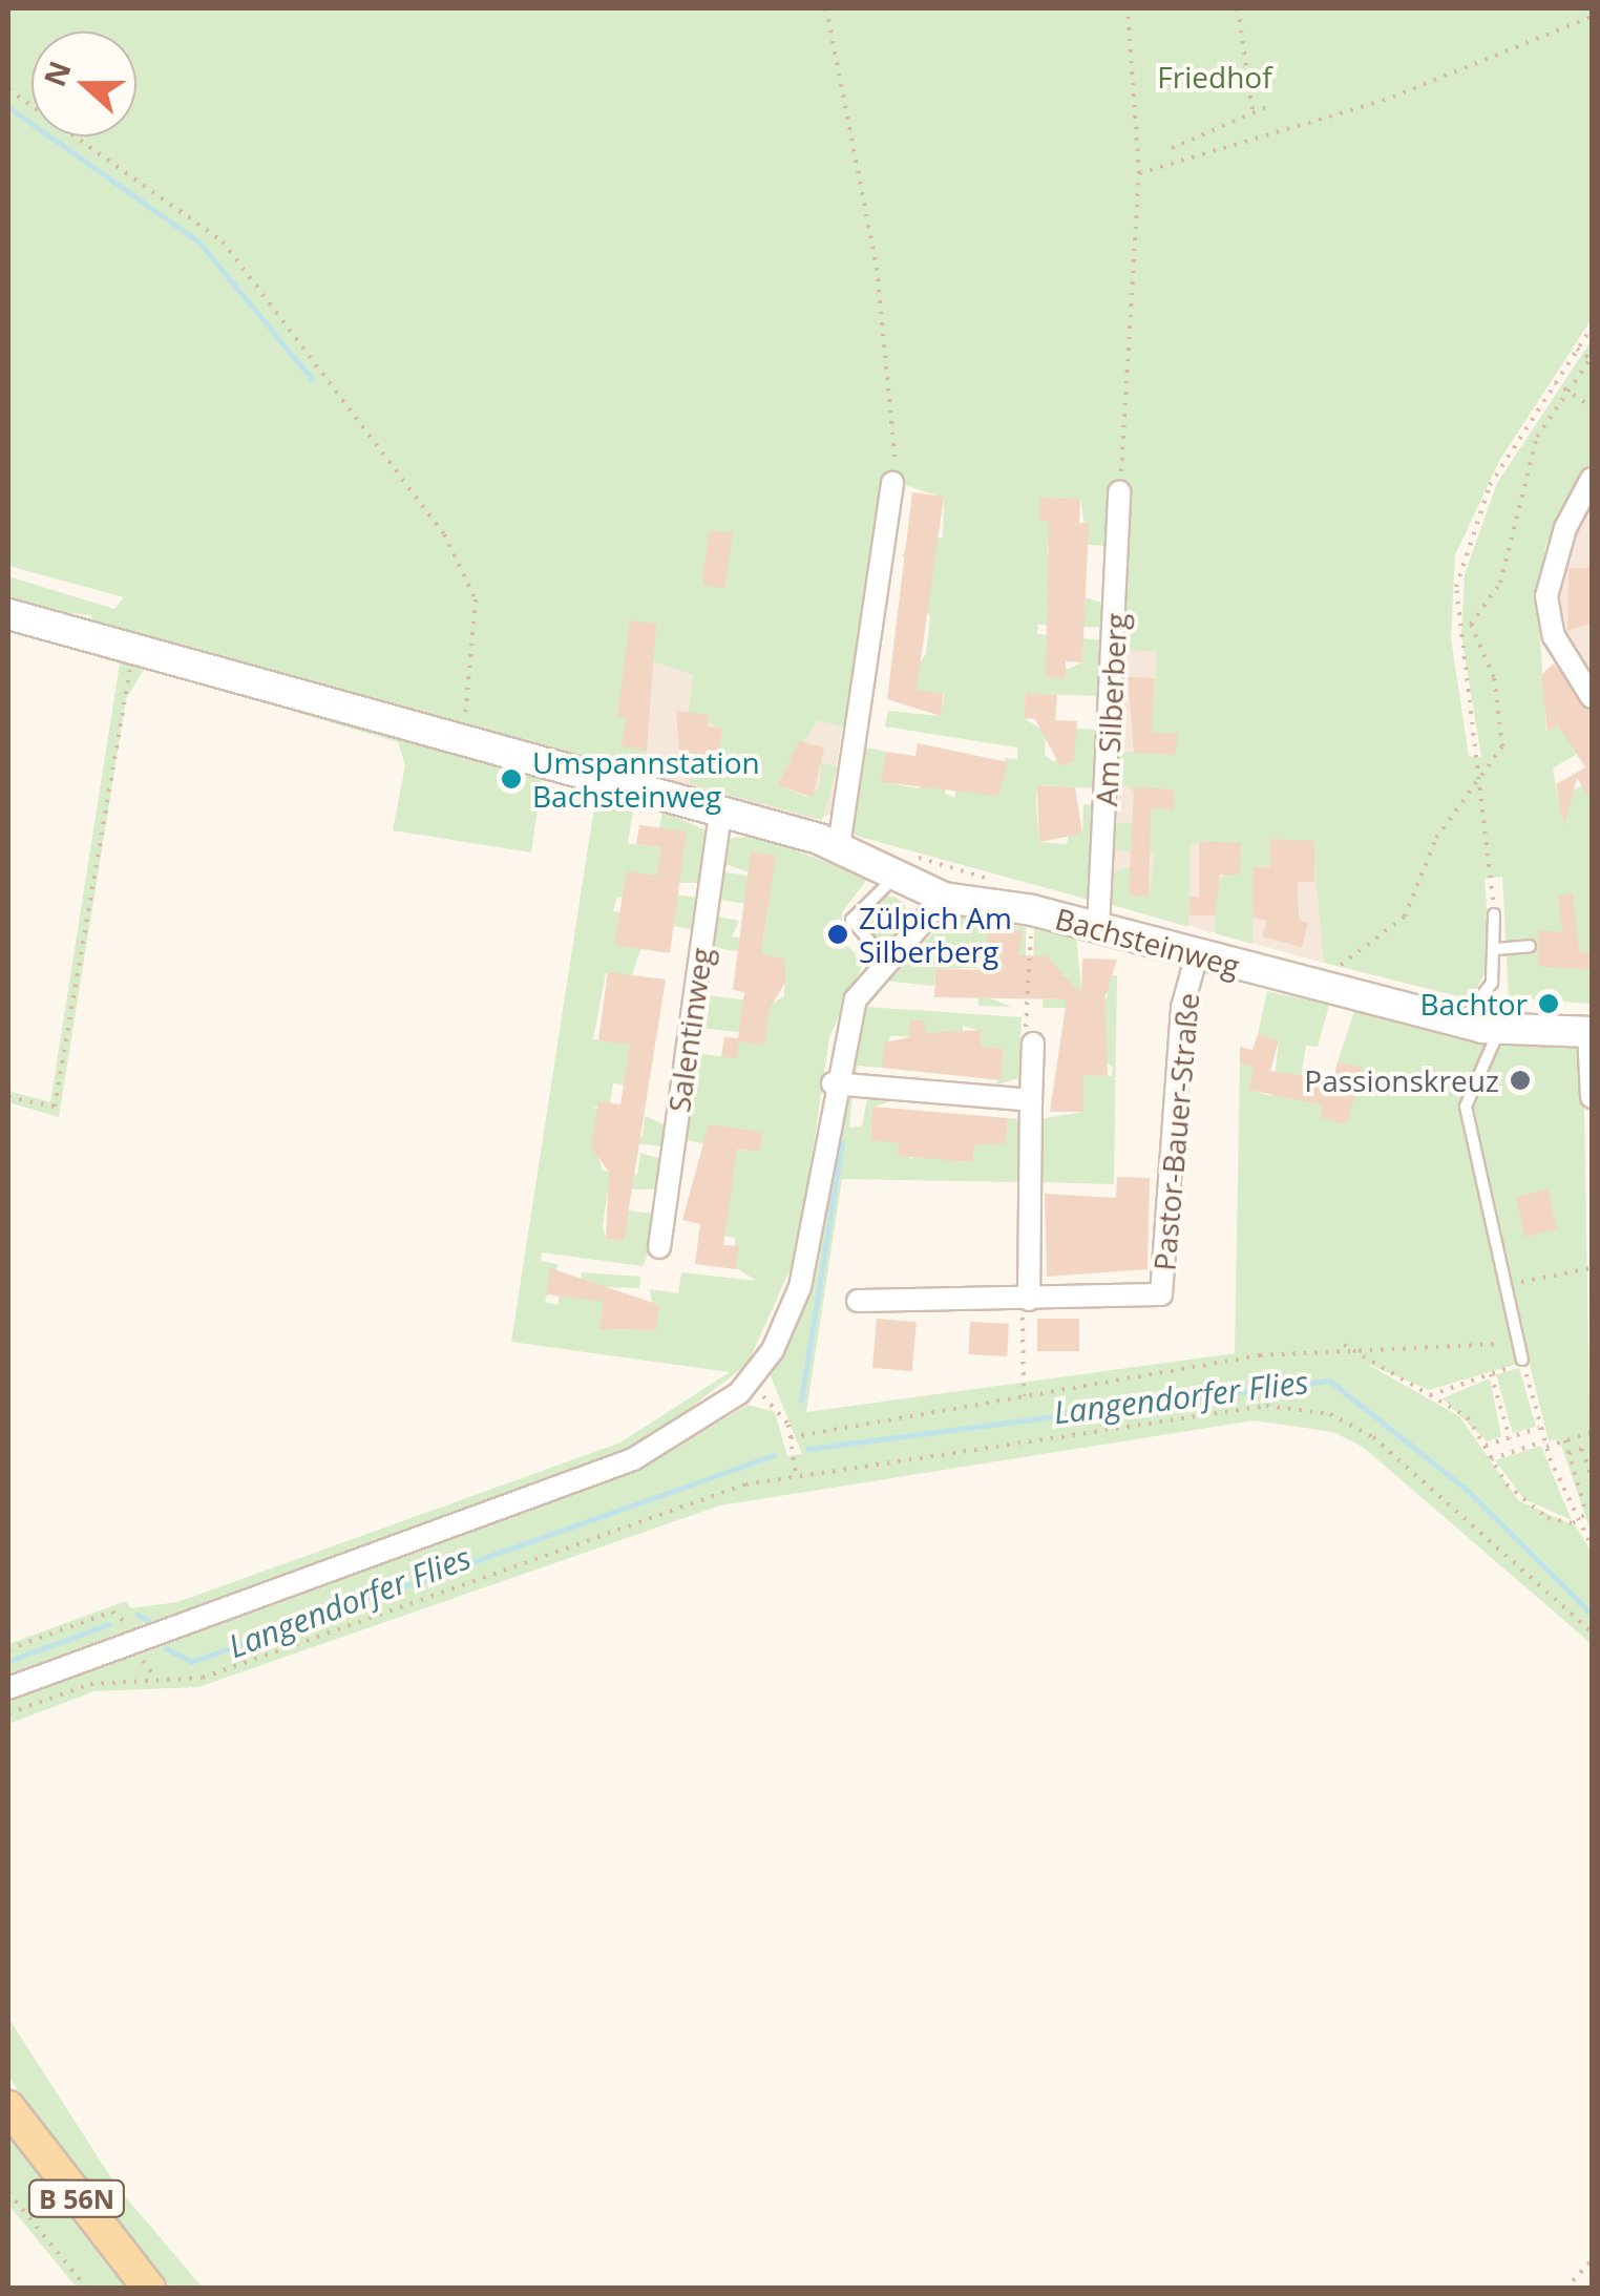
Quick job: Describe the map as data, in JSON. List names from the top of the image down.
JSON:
{
  "streets": {
    "main road": ["B 56N"],
    "street": [
      "Am Silberberg",
      "Bachsteinweg",
      "Salentinweg",
      "Pastor-Bauer-Straße"
    ]
  },
  "crossings": [
    ["Am Silberberg", "Bachsteinweg"],
    ["Bachsteinweg", "Salentinweg"],
    ["Bachsteinweg", "Pastor-Bauer-Straße"]
  ],
  "water": ["Langendorfer Flies"],
  "parks": ["Friedhof"],
  "places": [
    "Umspannstation Bachsteinweg",
    "Zülpich Am Silberberg",
    "Bachtor",
    "Passionskreuz"
  ],
  "north": "left"
}
